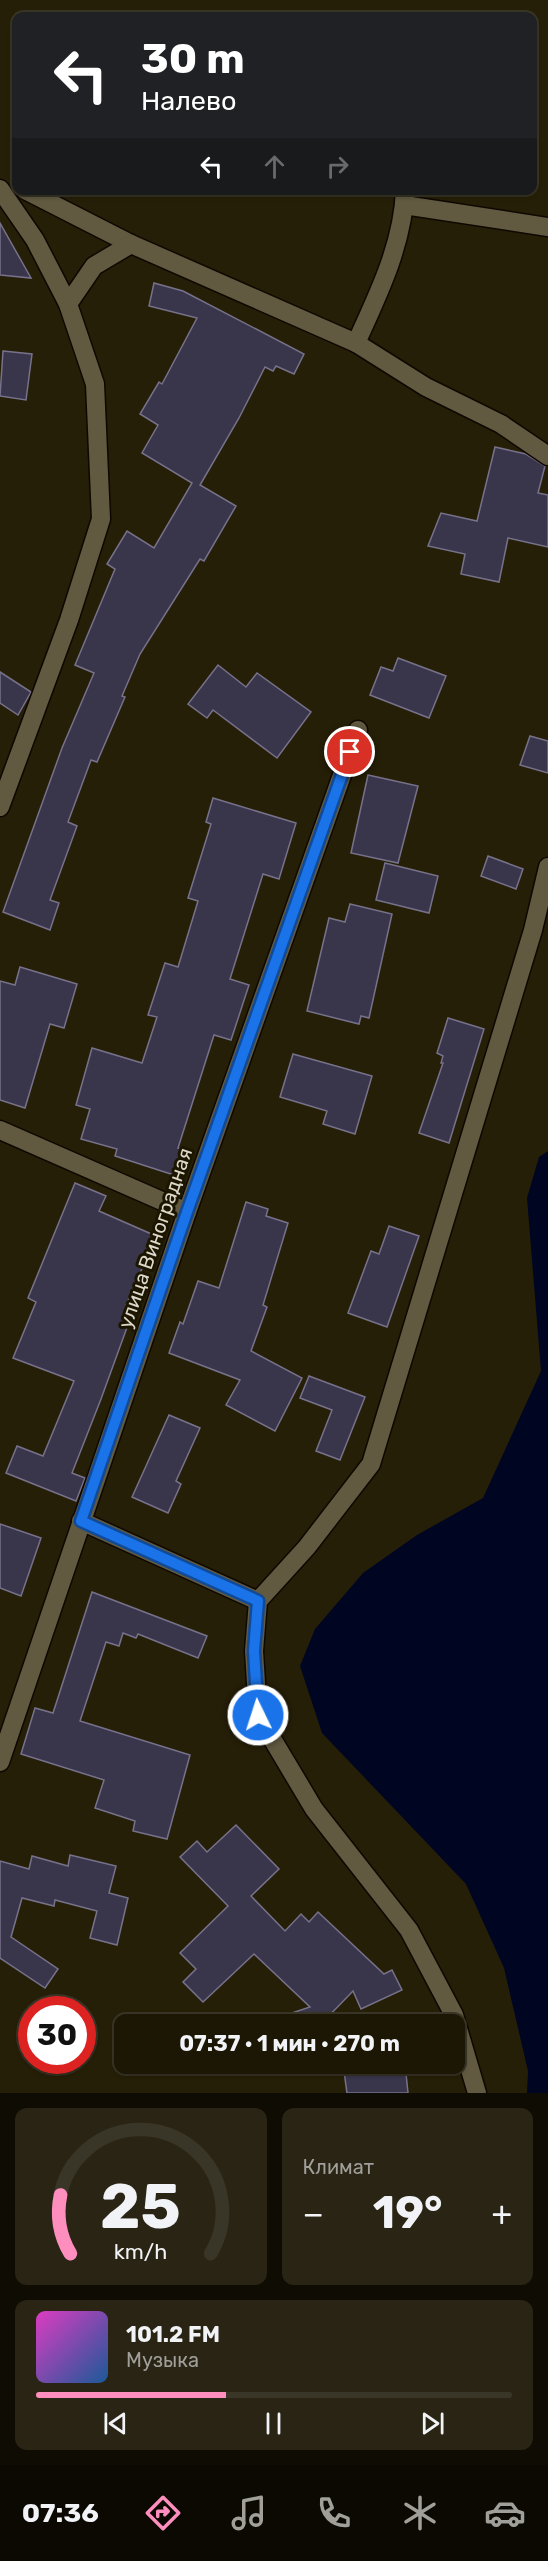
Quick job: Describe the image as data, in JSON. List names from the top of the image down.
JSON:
{
  "streets": {
    "street": ["улица Виноградная"]
  },
  "page": {
    "turn": ["30 m", "Налево"],
    "limit": "30",
    "trip": "07:37 · 1 мин · 270 m",
    "tile": "Климат",
    "heat": ["−", "19°", "+"],
    "song": ["101.2 FM", "Музыка"],
    "tabs": "07:36",
    "gauge": ["25", "km/h"]
  }
}
